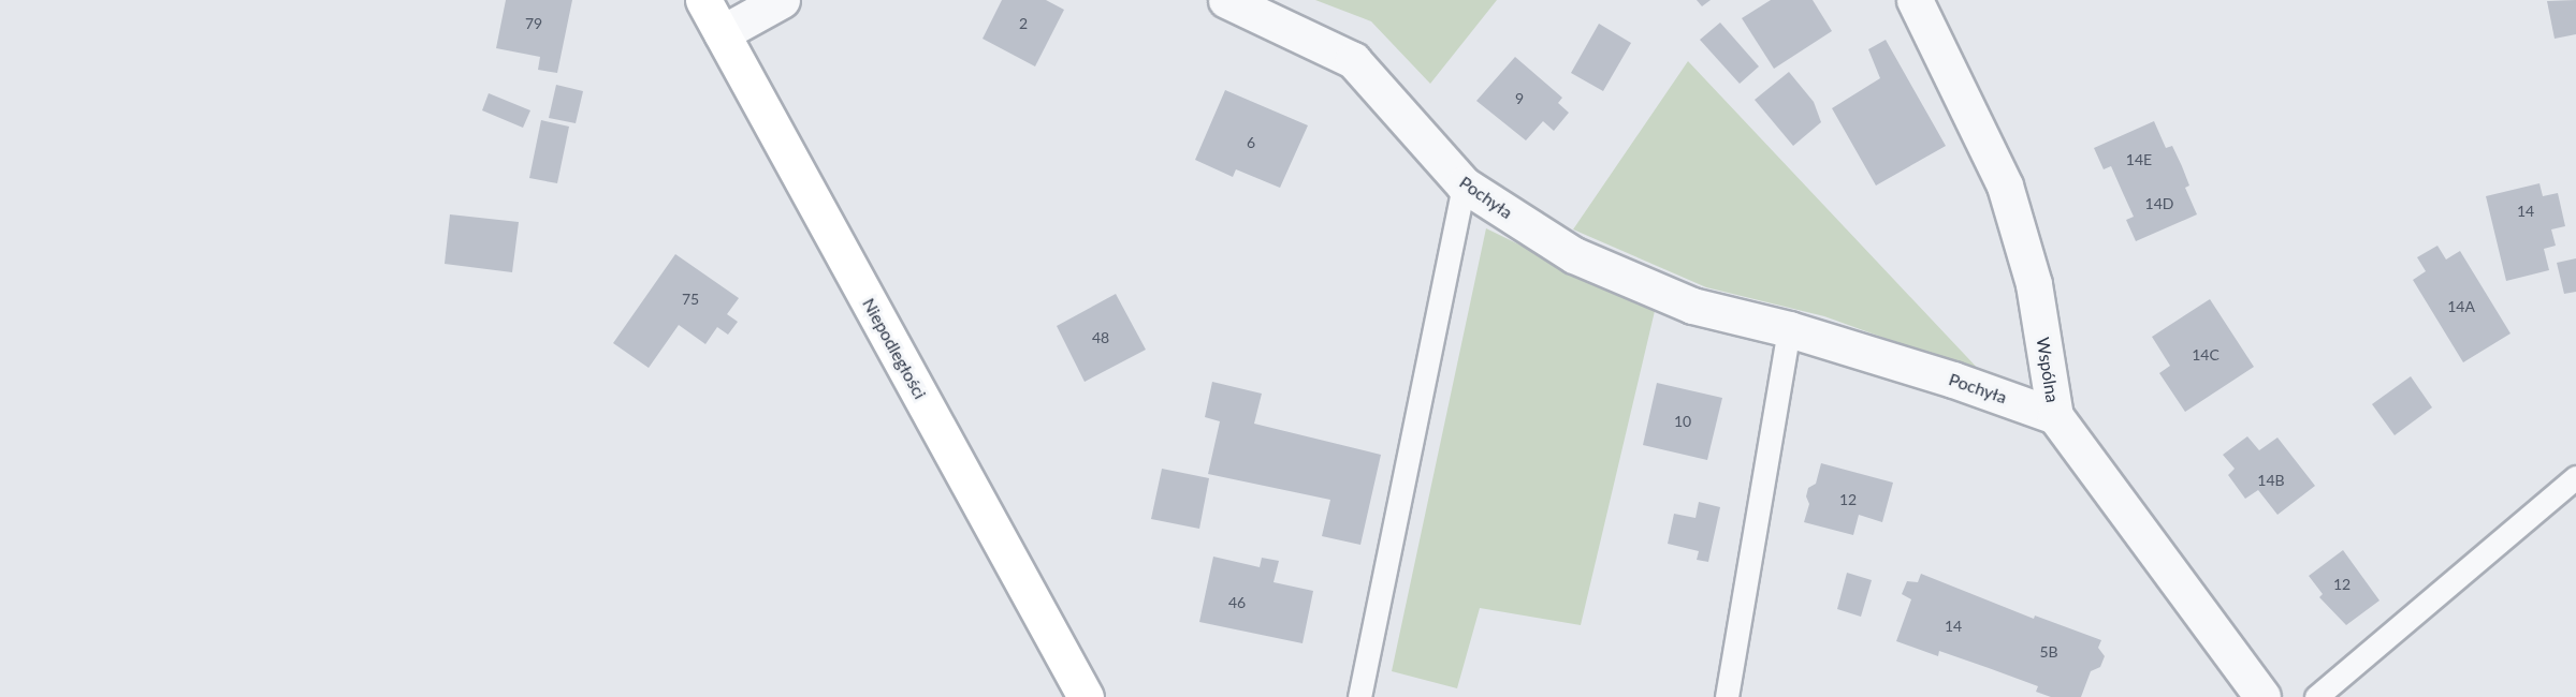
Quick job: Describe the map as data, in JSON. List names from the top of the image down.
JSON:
{
  "streets": {
    "street": ["Pochyła", "Niepodległości", "Wspólna"]
  },
  "crossings": [
    ["Pochyła", "Wspólna"]
  ],
  "house_numbers": [
    "79",
    "2",
    "9",
    "6",
    "14E",
    "14D",
    "14",
    "75",
    "14A",
    "48",
    "14C",
    "10",
    "14B",
    "12",
    "12",
    "46",
    "14",
    "5B"
  ]
}
